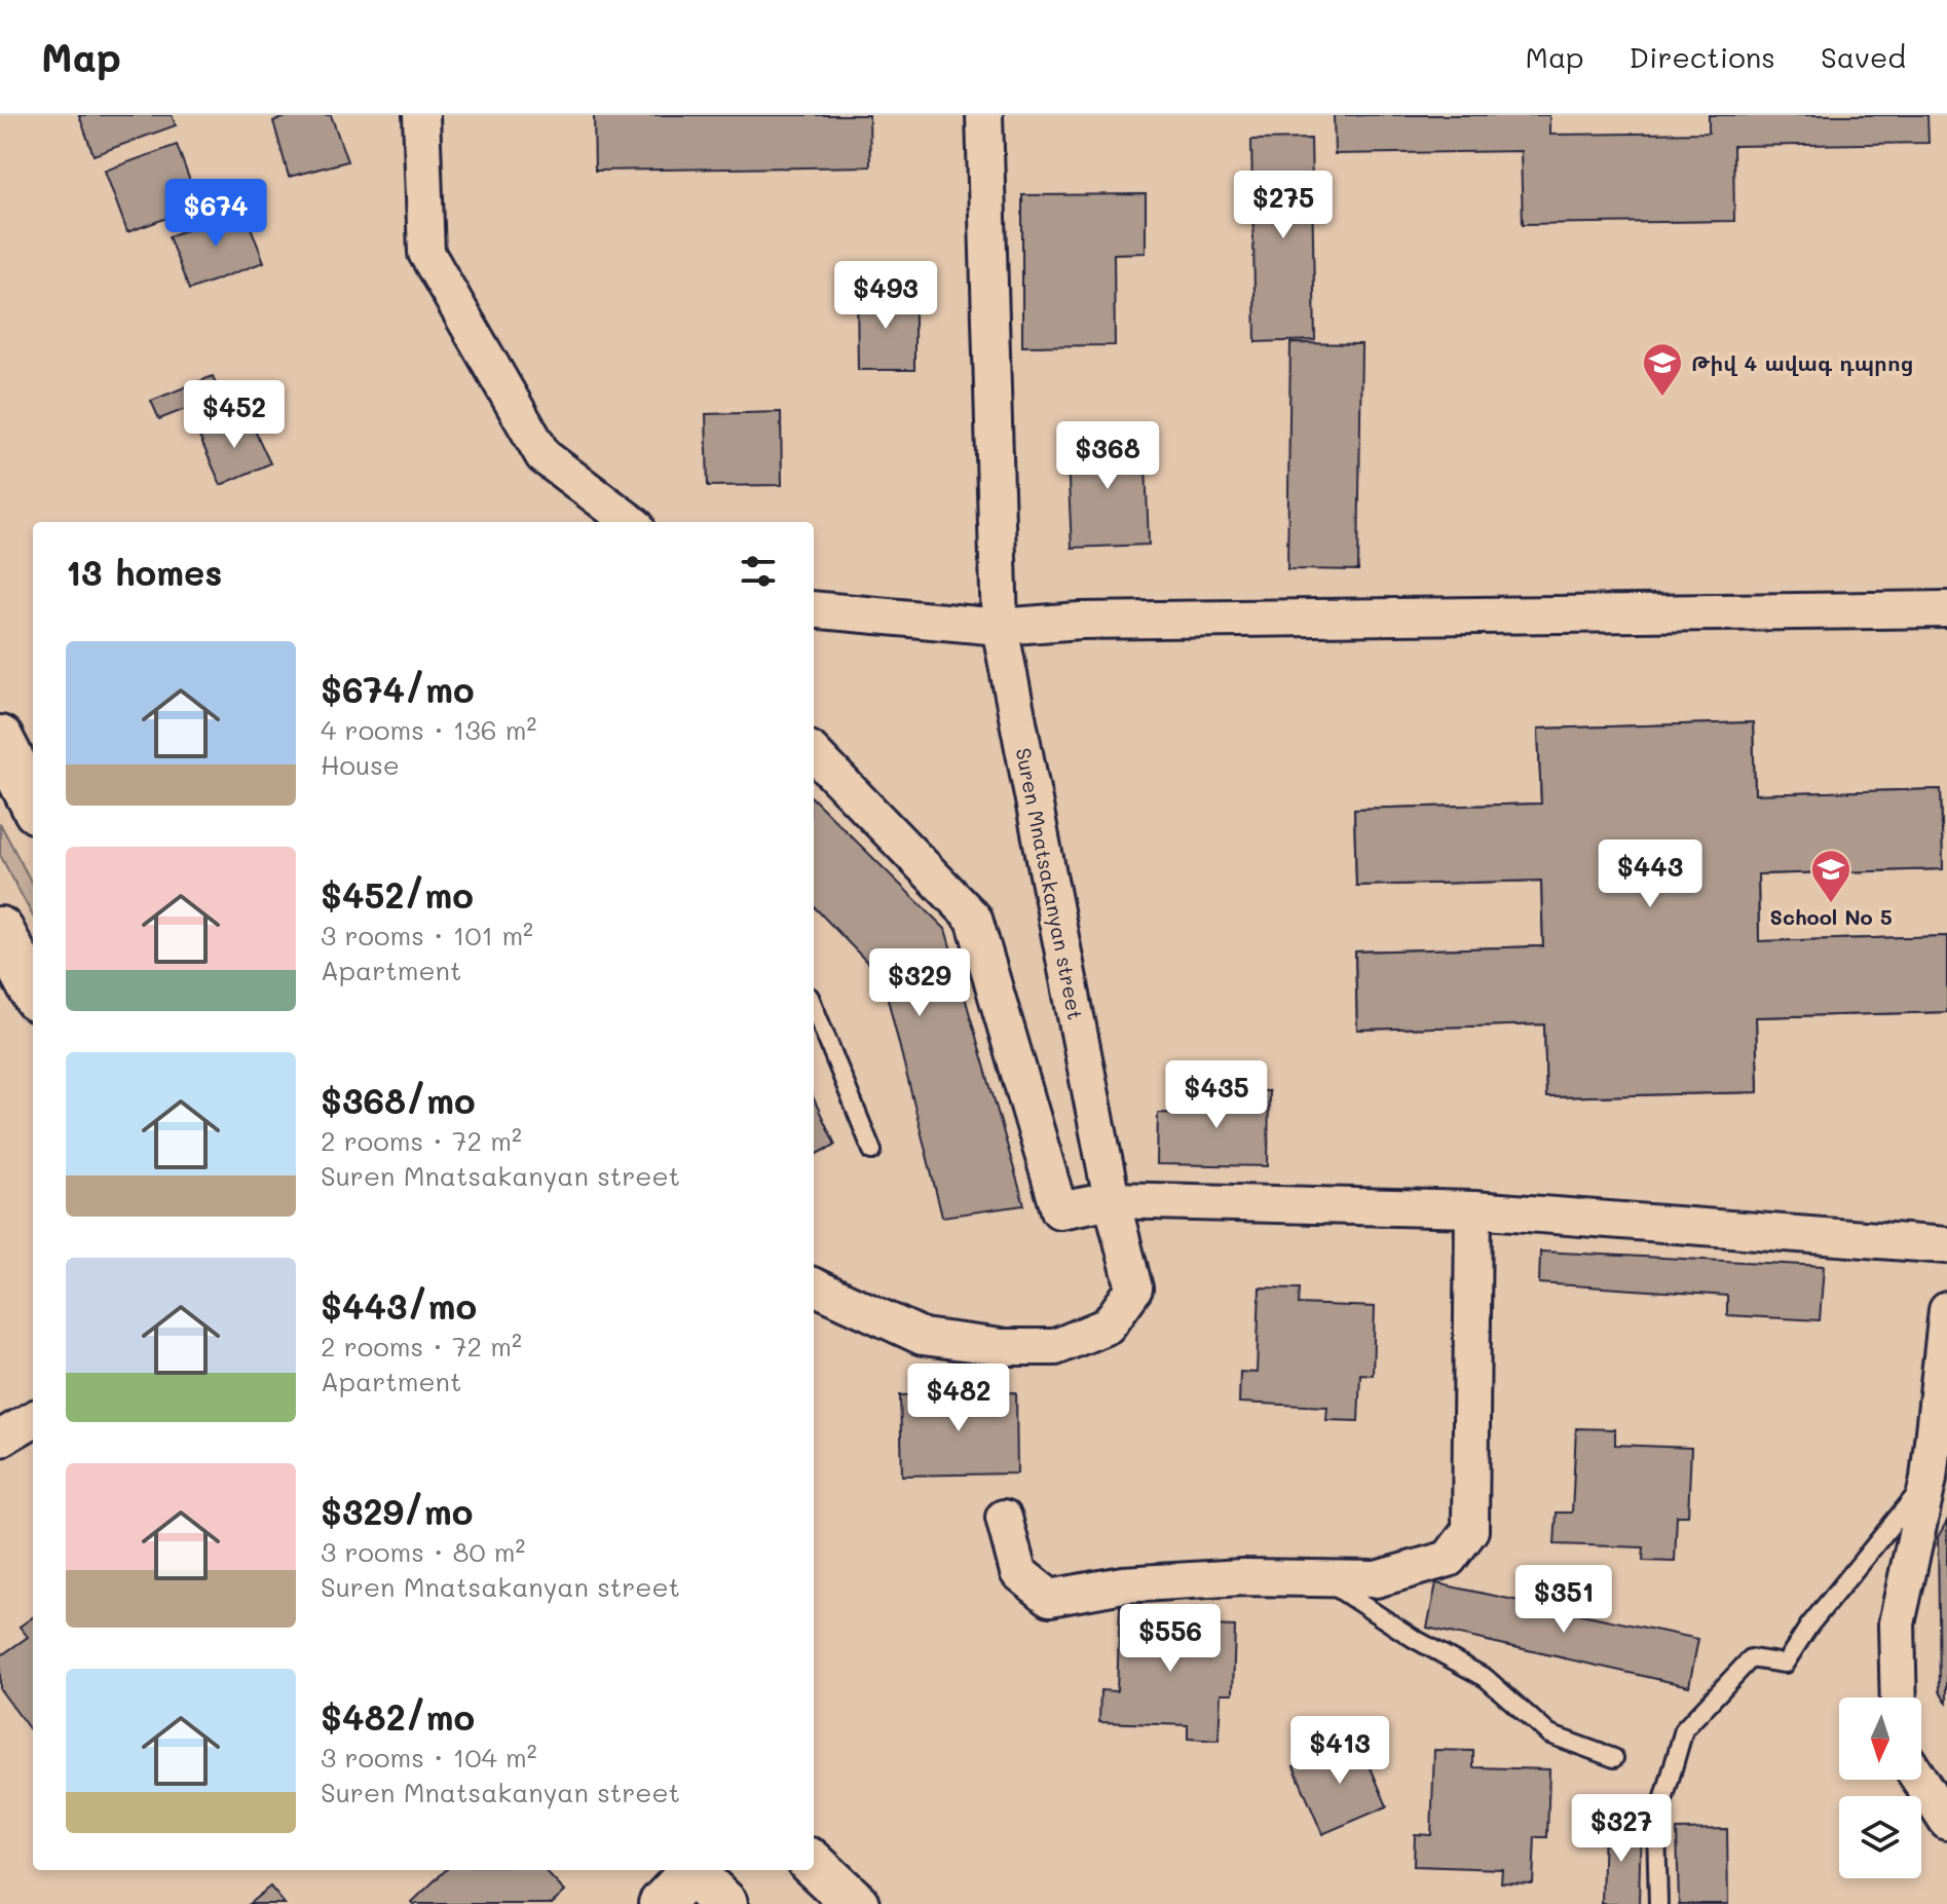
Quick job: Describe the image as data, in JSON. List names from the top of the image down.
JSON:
{
  "streets": {
    "street": ["Suren Mnatsakanyan street"]
  },
  "places": {
    "school or university": ["Թիվ 4 ավագ դպրոց", "School No 5"]
  },
  "north": "bottom",
  "page": {
    "header": "Map",
    "nav": ["Map", "Directions", "Saved"],
    "price": [
      "$275",
      "$674",
      "$493",
      "$452",
      "$368",
      "$443",
      "$329",
      "$435",
      "$482",
      "$351",
      "$556",
      "$413",
      "$327"
    ],
    "heading": "13 homes",
    "list": [
      {
        "name": "$674/mo",
        "note": "4 rooms · 136 m² · House"
      },
      {
        "name": "$452/mo",
        "note": "3 rooms · 101 m² · Apartment"
      },
      {
        "name": "$368/mo",
        "note": "2 rooms · 72 m² · Suren Mnatsakanyan street"
      },
      {
        "name": "$443/mo",
        "note": "2 rooms · 72 m² · Apartment"
      },
      {
        "name": "$329/mo",
        "note": "3 rooms · 80 m² · Suren Mnatsakanyan street"
      },
      {
        "name": "$482/mo",
        "note": "3 rooms · 104 m² · Suren Mnatsakanyan street"
      }
    ]
  }
}
